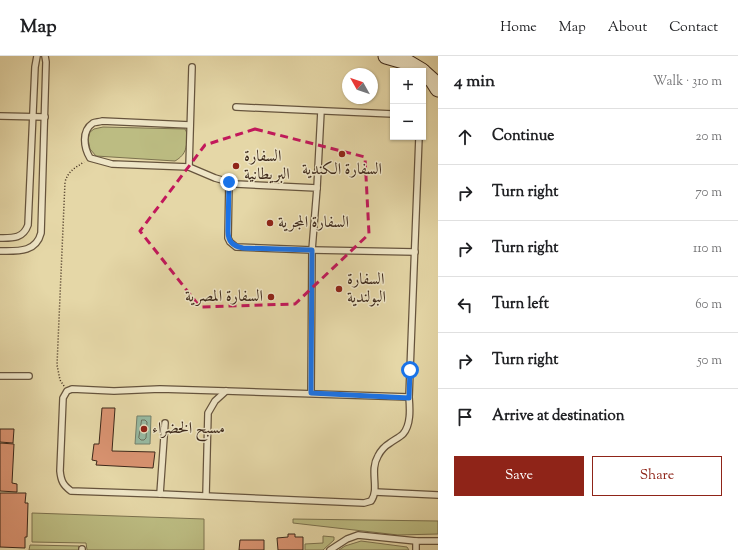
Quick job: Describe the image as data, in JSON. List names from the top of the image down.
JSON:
{
  "places": [
    "السفارة الكندية",
    "السفارة البريطانية",
    "السفارة المجرية",
    "السفارة البولندية",
    "السفارة المصرية",
    "مسبح الخضراء"
  ],
  "north": "top left",
  "page": {
    "header": "Map",
    "nav": [
      "Home",
      "Map",
      "About",
      "Contact"
    ],
    "heading": ["4 min", "Walk · 310 m"],
    "map_buttons": ["+", "−"],
    "list": [
      ["Continue", "20 m"],
      ["Turn right", "70 m"],
      ["Turn right", "110 m"],
      ["Turn left", "60 m"],
      ["Turn right", "50 m"],
      "Arrive at destination"
    ],
    "buttons": ["Save", "Share"]
  }
}
